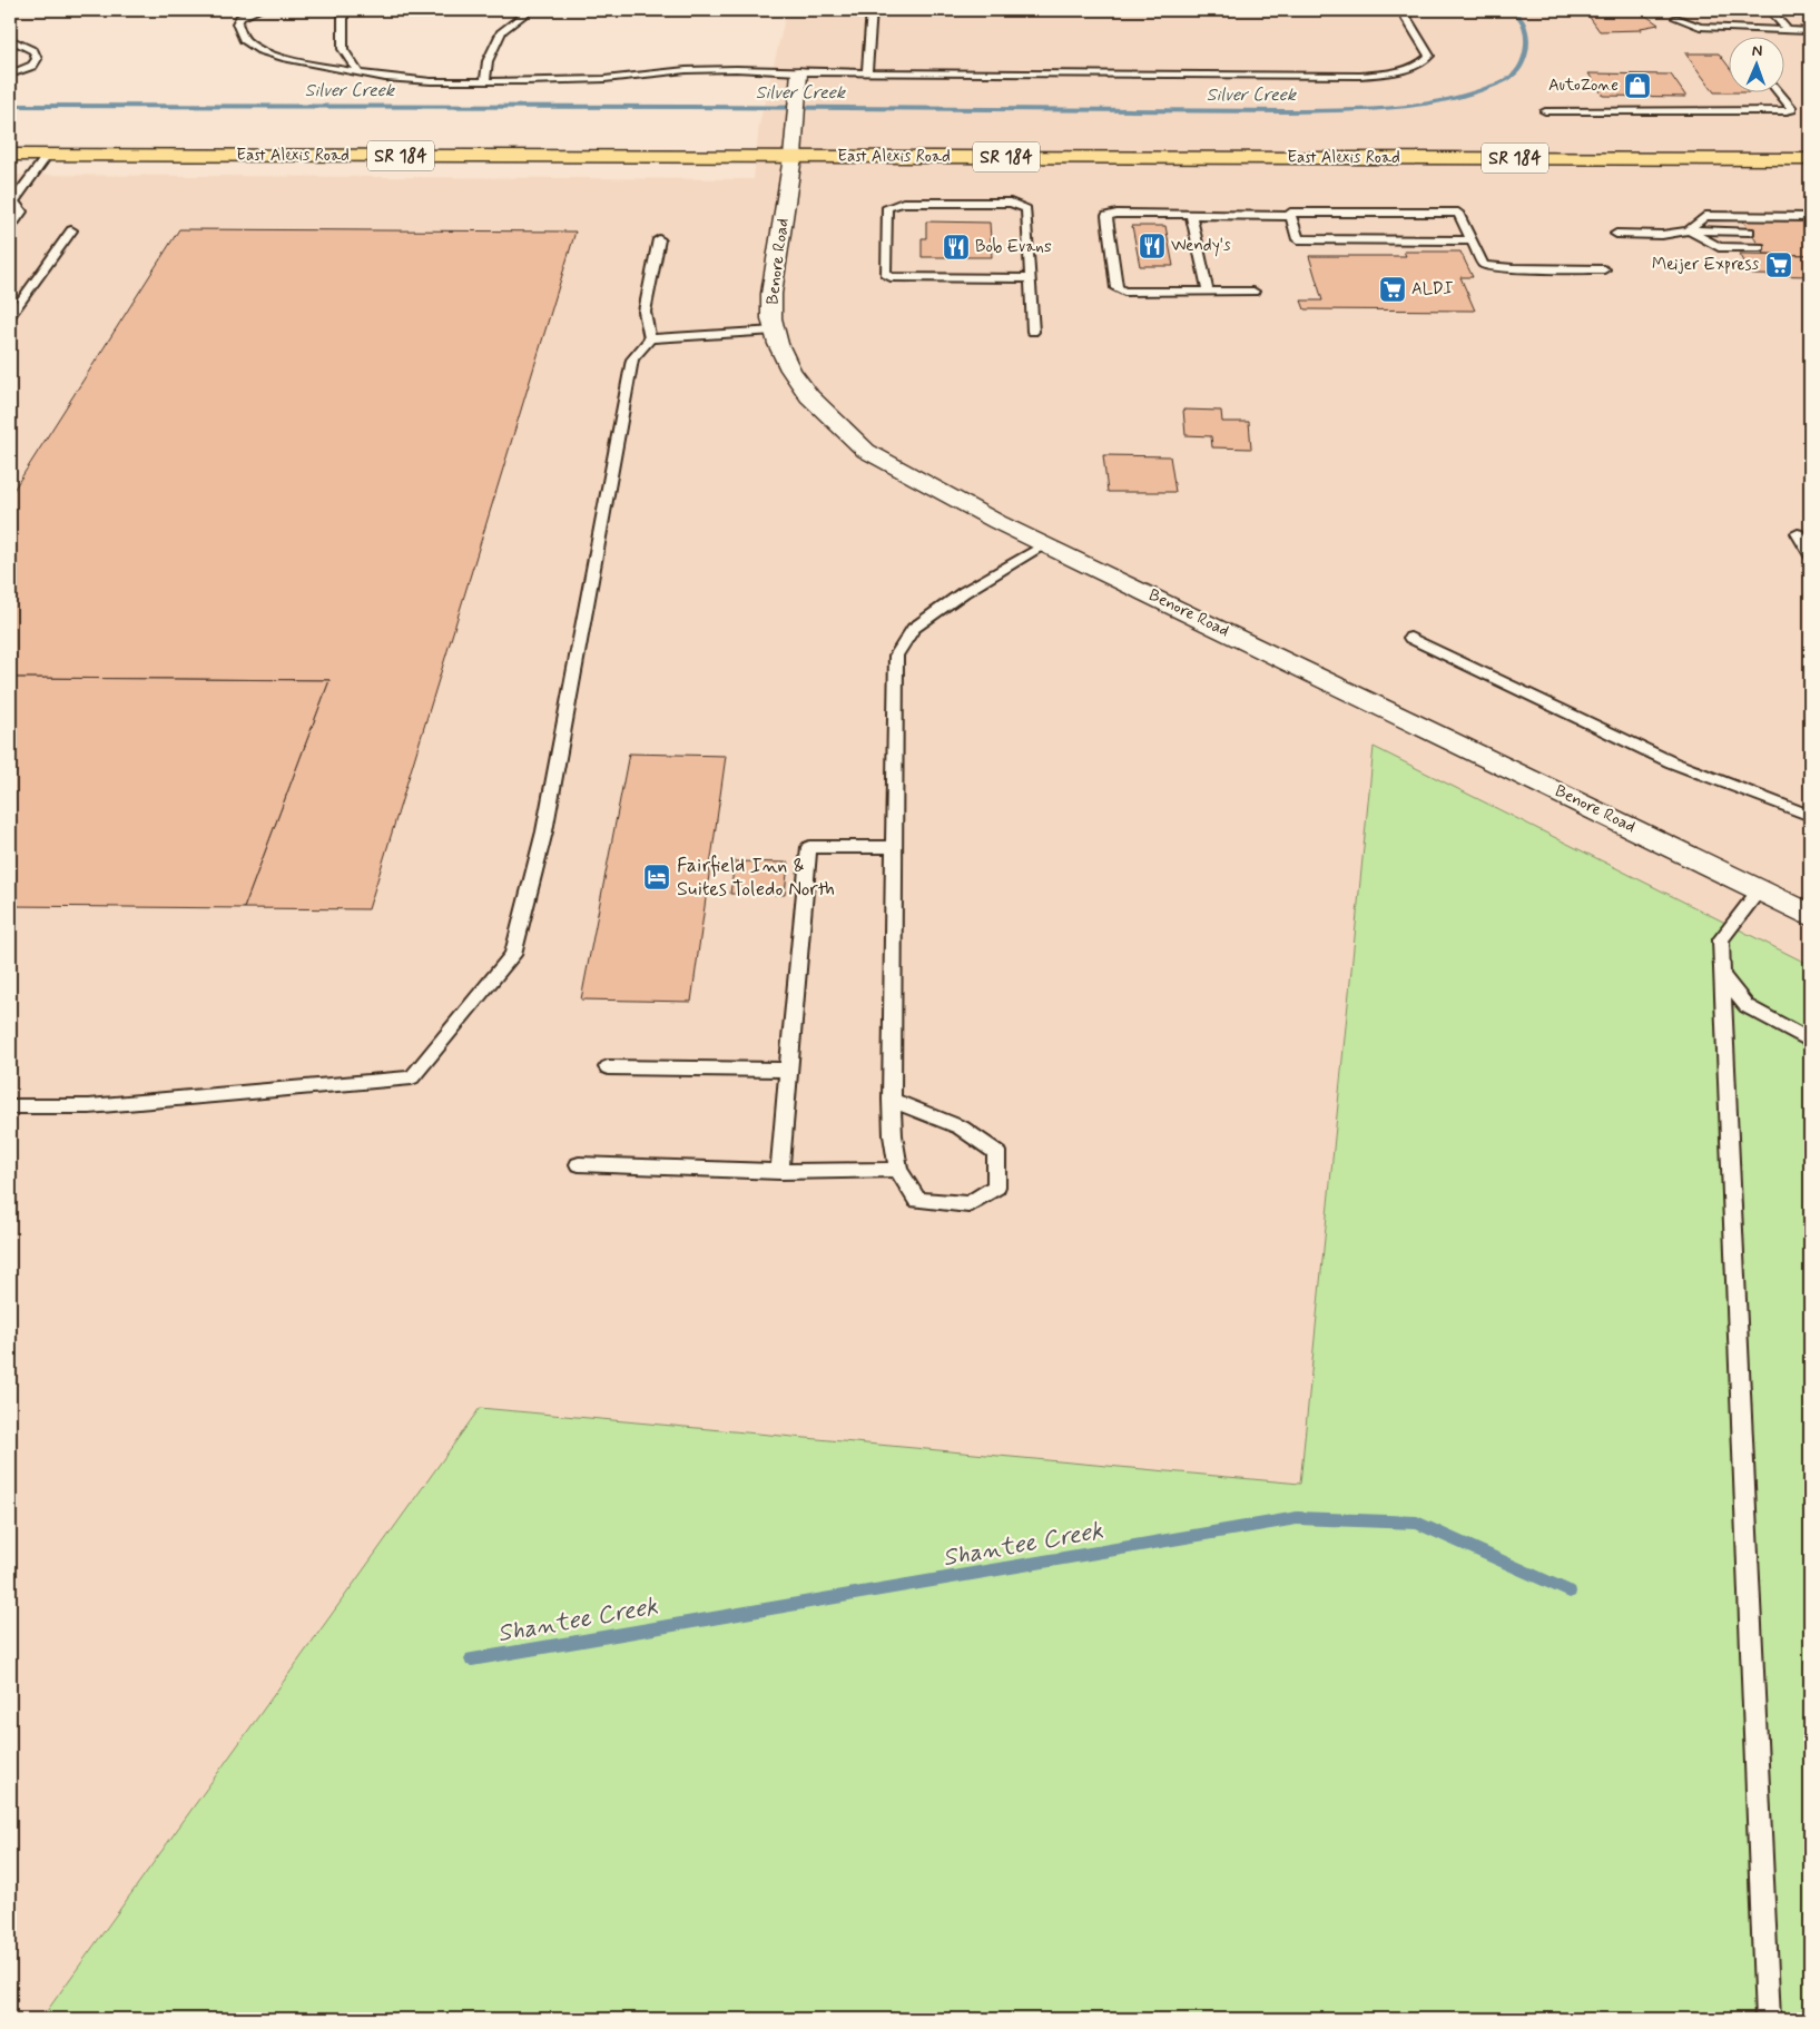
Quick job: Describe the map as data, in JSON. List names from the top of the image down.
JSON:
{
  "streets": {
    "main road": ["East Alexis Road", "SR 184", "Benore Road"]
  },
  "crossings": [
    ["East Alexis Road", "Benore Road"]
  ],
  "water": ["Silver Creek", "Shantee Creek"],
  "places": {
    "shop": ["AutoZone"],
    "restaurant": ["Wendy's", "Bob Evans"],
    "supermarket": ["Meijer Express", "ALDI"],
    "hotel": ["Fairfield Inn & Suites Toledo North"]
  },
  "north": "top"
}
